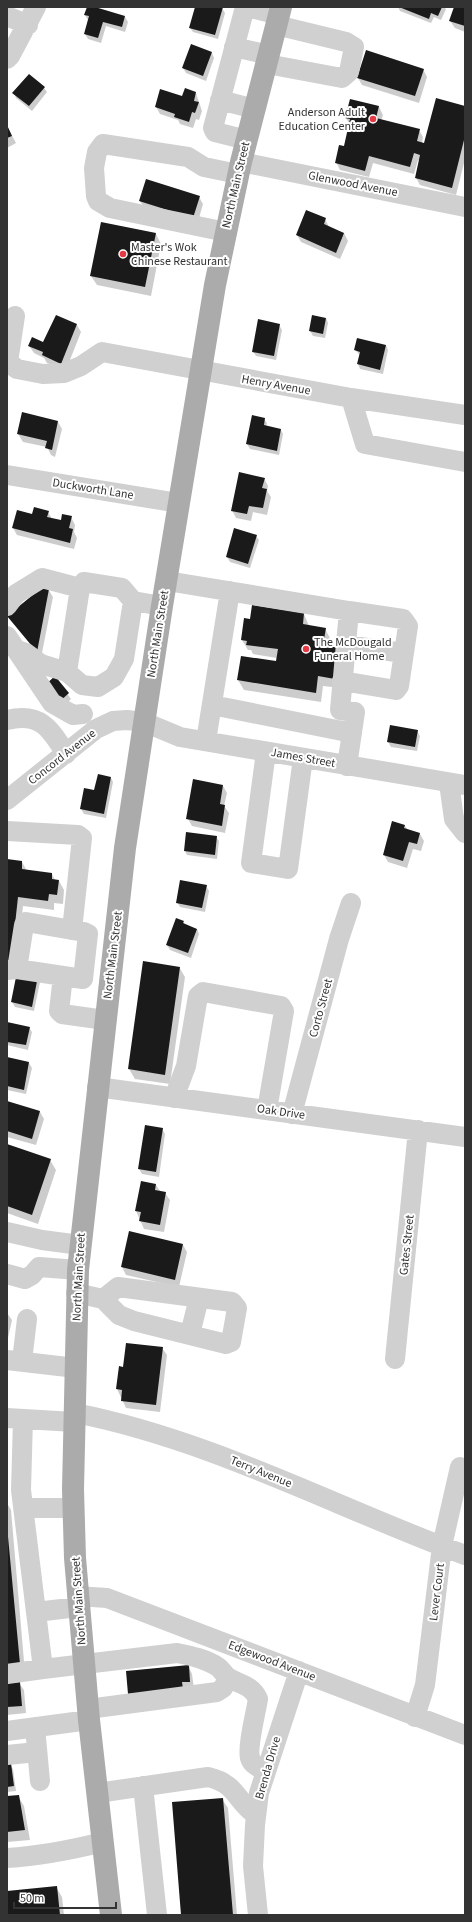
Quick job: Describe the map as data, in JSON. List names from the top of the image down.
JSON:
{
  "streets": {
    "main road": ["North Main Street"],
    "street": [
      "Glenwood Avenue",
      "Henry Avenue",
      "Duckworth Lane",
      "Concord Avenue",
      "James Street",
      "Corto Street",
      "Oak Drive",
      "Gates Street",
      "Terry Avenue",
      "Lever Court",
      "Edgewood Avenue",
      "Brenda Drive"
    ]
  },
  "crossings": [
    ["Glenwood Avenue", "North Main Street"],
    ["North Main Street", "Henry Avenue"],
    ["North Main Street", "Duckworth Lane"],
    ["North Main Street", "Concord Avenue"],
    ["North Main Street", "James Street"],
    ["North Main Street", "Oak Drive"],
    ["North Main Street", "Terry Avenue"],
    ["North Main Street", "Edgewood Avenue"],
    ["Concord Avenue", "James Street"],
    ["Corto Street", "Oak Drive"],
    ["Oak Drive", "Gates Street"],
    ["Terry Avenue", "Lever Court"],
    ["Lever Court", "Edgewood Avenue"],
    ["Edgewood Avenue", "Brenda Drive"]
  ],
  "places": ["Anderson Adult Education Center", "Master's Wok Chinese Restaurant", "The McDougald Funeral Home"],
  "scale_bar": "50 m"
}
